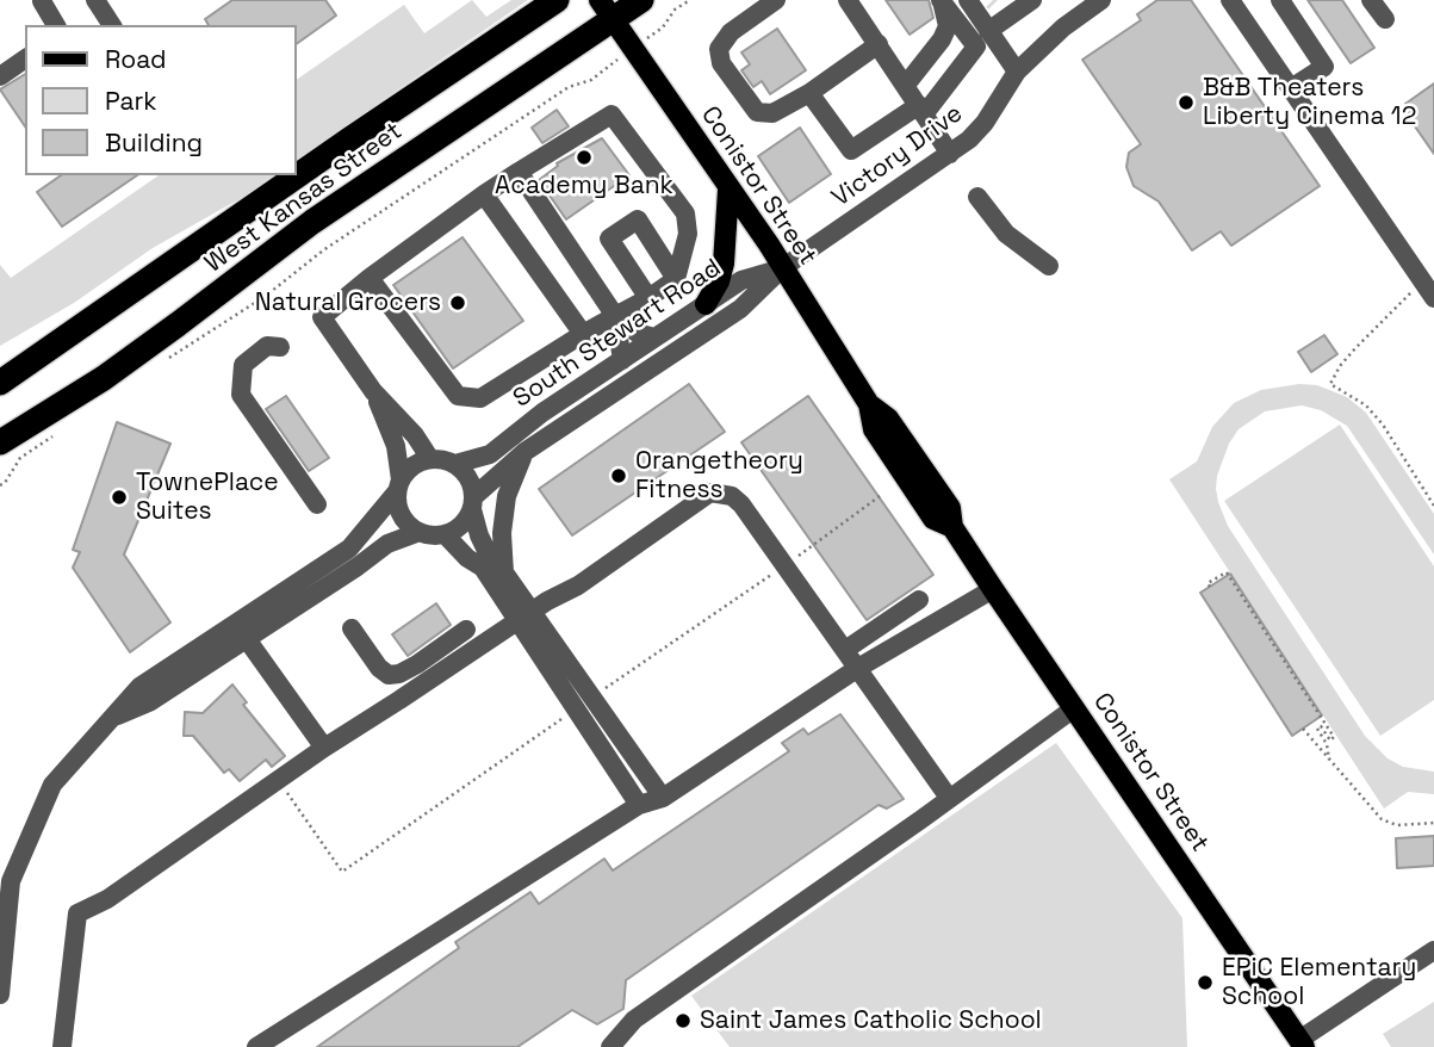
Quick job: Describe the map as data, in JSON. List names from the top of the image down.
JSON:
{
  "streets": {
    "highway": ["West Kansas Street"],
    "main road": ["Conistor Street"],
    "street": ["Victory Drive", "South Stewart Road"]
  },
  "crossings": [
    ["Victory Drive", "Conistor Street"],
    ["Victory Drive", "South Stewart Road"],
    ["Conistor Street", "West Kansas Street"],
    ["Conistor Street", "South Stewart Road"]
  ],
  "places": [
    "B&B Theaters Liberty Cinema 12",
    "Academy Bank",
    "Natural Grocers",
    "Orangetheory Fitness",
    "TownePlace Suites",
    "EPiC Elementary School",
    "Saint James Catholic School"
  ],
  "legend": ["Road", "Park", "Building"]
}
